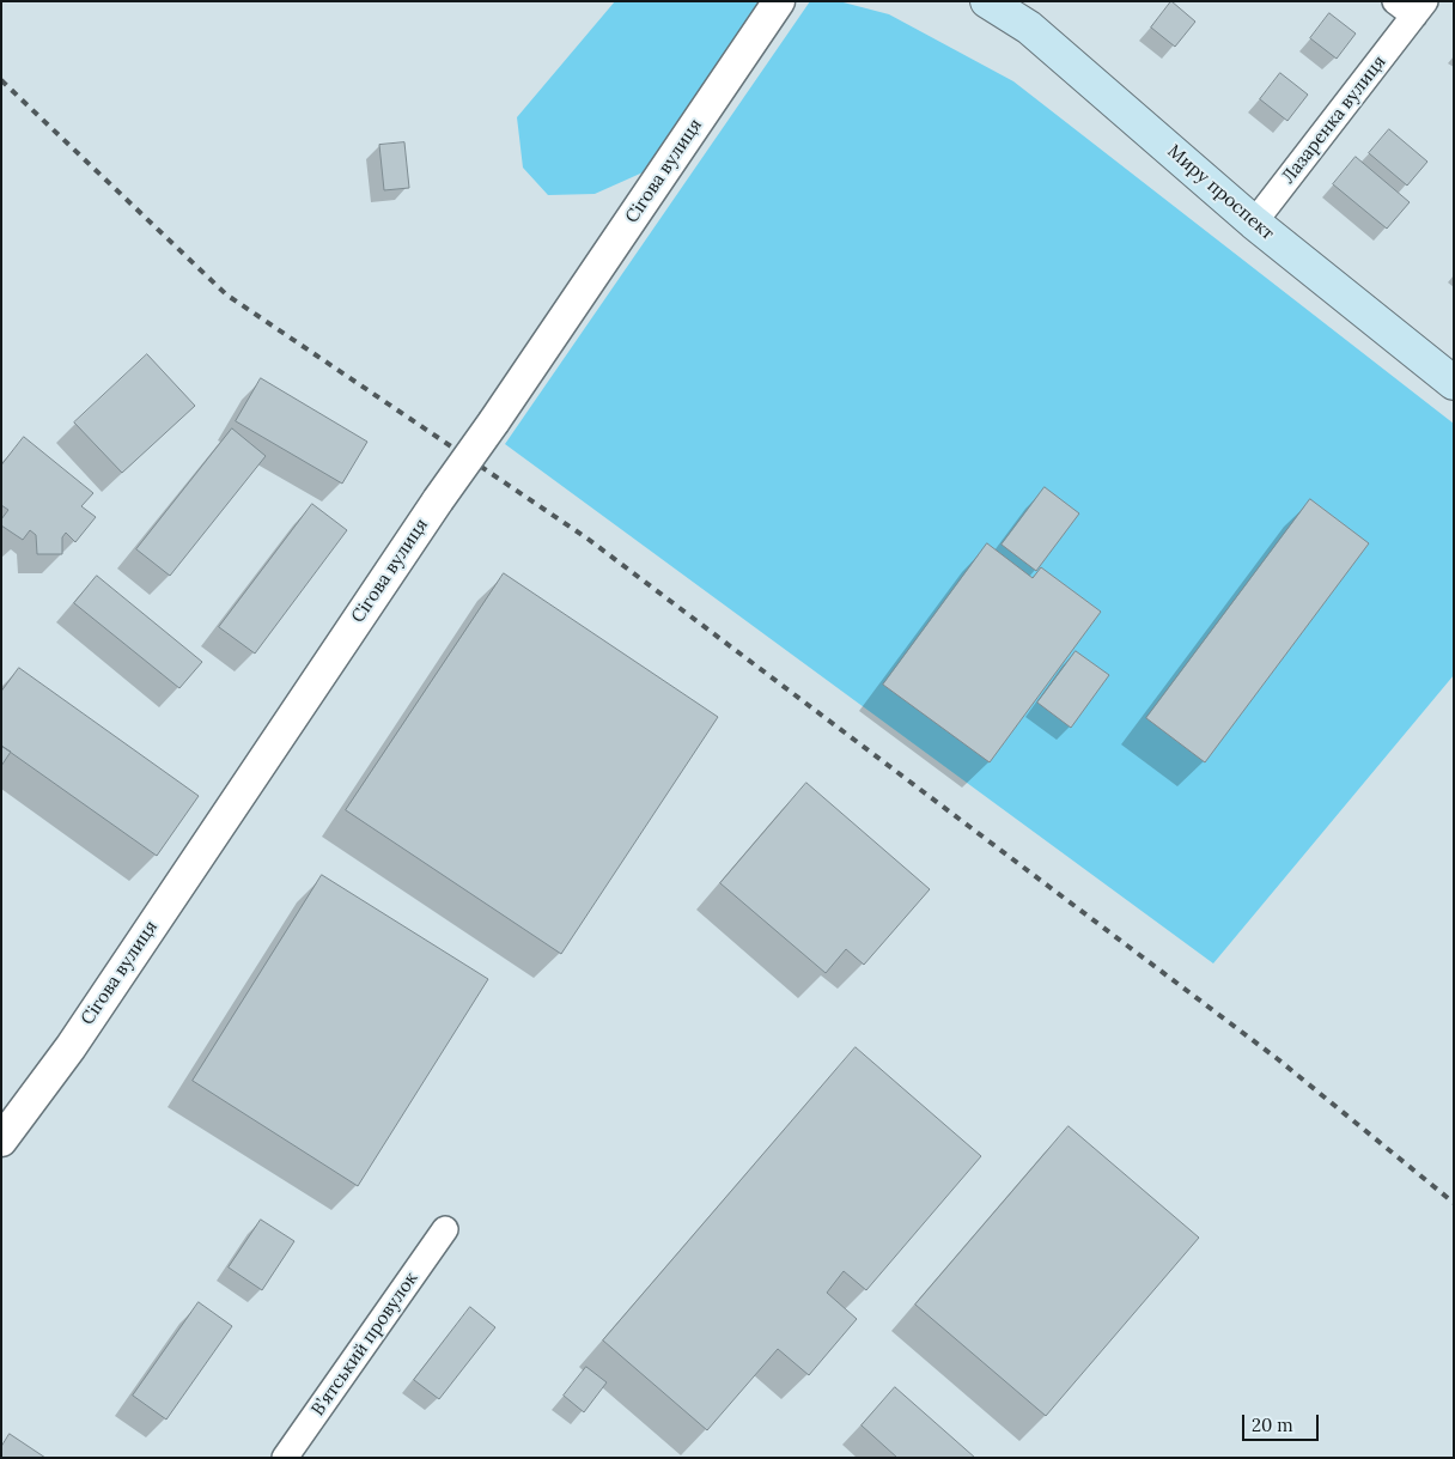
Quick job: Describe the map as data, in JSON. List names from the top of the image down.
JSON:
{
  "streets": {
    "main road": ["Миру проспект"],
    "street": ["Лазаренка вулиця", "Сігова вулиця", "В’ятський провулок"]
  },
  "crossings": [
    ["Лазаренка вулиця", "Миру проспект"]
  ],
  "scale_bar": "20 m"
}
